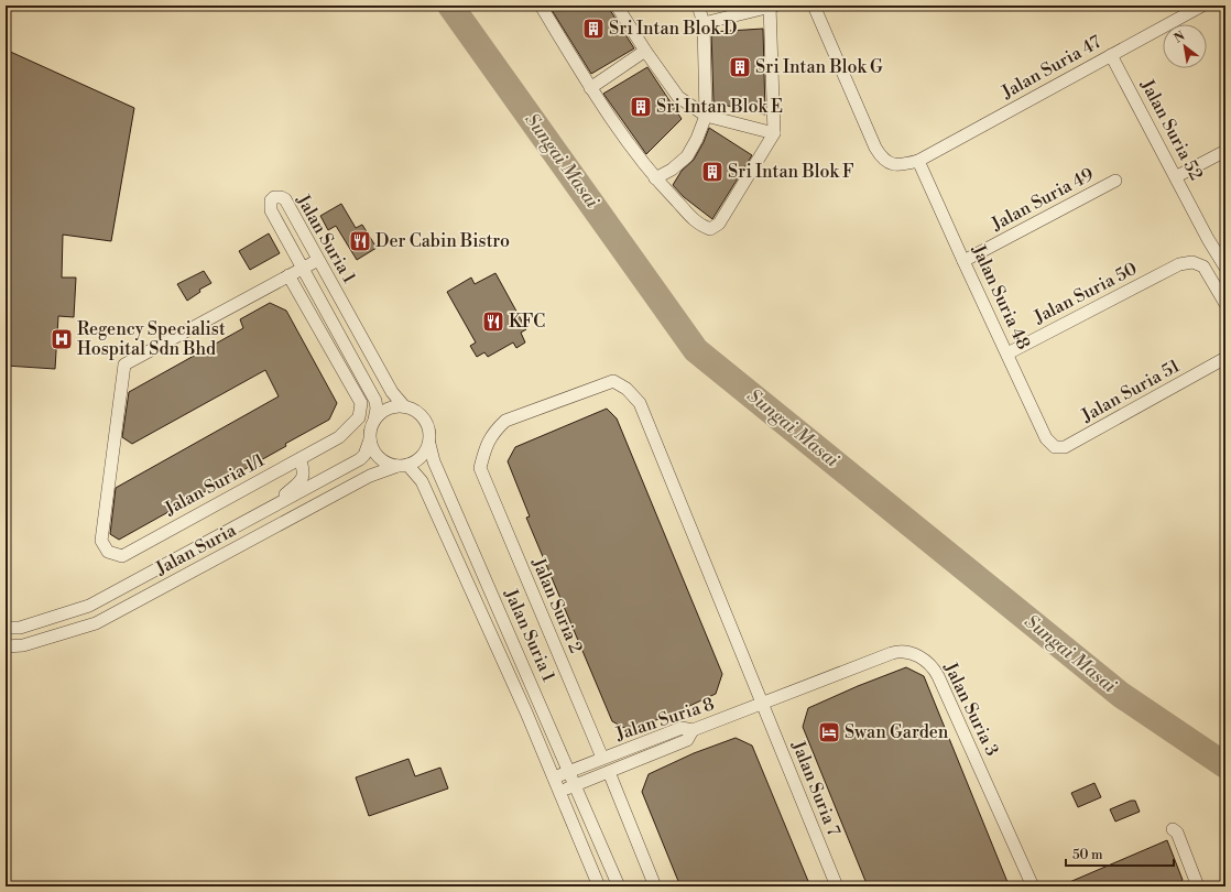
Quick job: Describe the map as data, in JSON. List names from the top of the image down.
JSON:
{
  "streets": {
    "street": [
      "Jalan Suria 47",
      "Jalan Suria 52",
      "Jalan Suria 49",
      "Jalan Suria 1",
      "Jalan Suria 50",
      "Jalan Suria 48",
      "Jalan Suria 51",
      "Jalan Suria 1/1",
      "Jalan Suria",
      "Jalan Suria 2",
      "Jalan Suria 3",
      "Jalan Suria 8",
      "Jalan Suria 7"
    ]
  },
  "crossings": [
    ["Jalan Suria 47", "Jalan Suria 52"],
    ["Jalan Suria 47", "Jalan Suria 48"],
    ["Jalan Suria 49", "Jalan Suria 48"],
    ["Jalan Suria 1", "Jalan Suria"],
    ["Jalan Suria 1", "Jalan Suria 8"],
    ["Jalan Suria 50", "Jalan Suria 48"],
    ["Jalan Suria 48", "Jalan Suria 51"],
    ["Jalan Suria 2", "Jalan Suria 8"],
    ["Jalan Suria 2", "Jalan Suria 7"],
    ["Jalan Suria 3", "Jalan Suria 8"],
    ["Jalan Suria 3", "Jalan Suria 7"],
    ["Jalan Suria 8", "Jalan Suria 7"]
  ],
  "water": ["Sungai Masai"],
  "places": {
    "building": [
      "Sri Intan Blok D",
      "Sri Intan Blok G",
      "Sri Intan Blok E",
      "Sri Intan Blok F"
    ],
    "restaurant": ["Der Cabin Bistro", "KFC"],
    "hospital": ["Regency Specialist Hospital Sdn Bhd"],
    "hotel": ["Swan Garden"]
  },
  "scale_bar": "50 m",
  "north": "top left"
}
